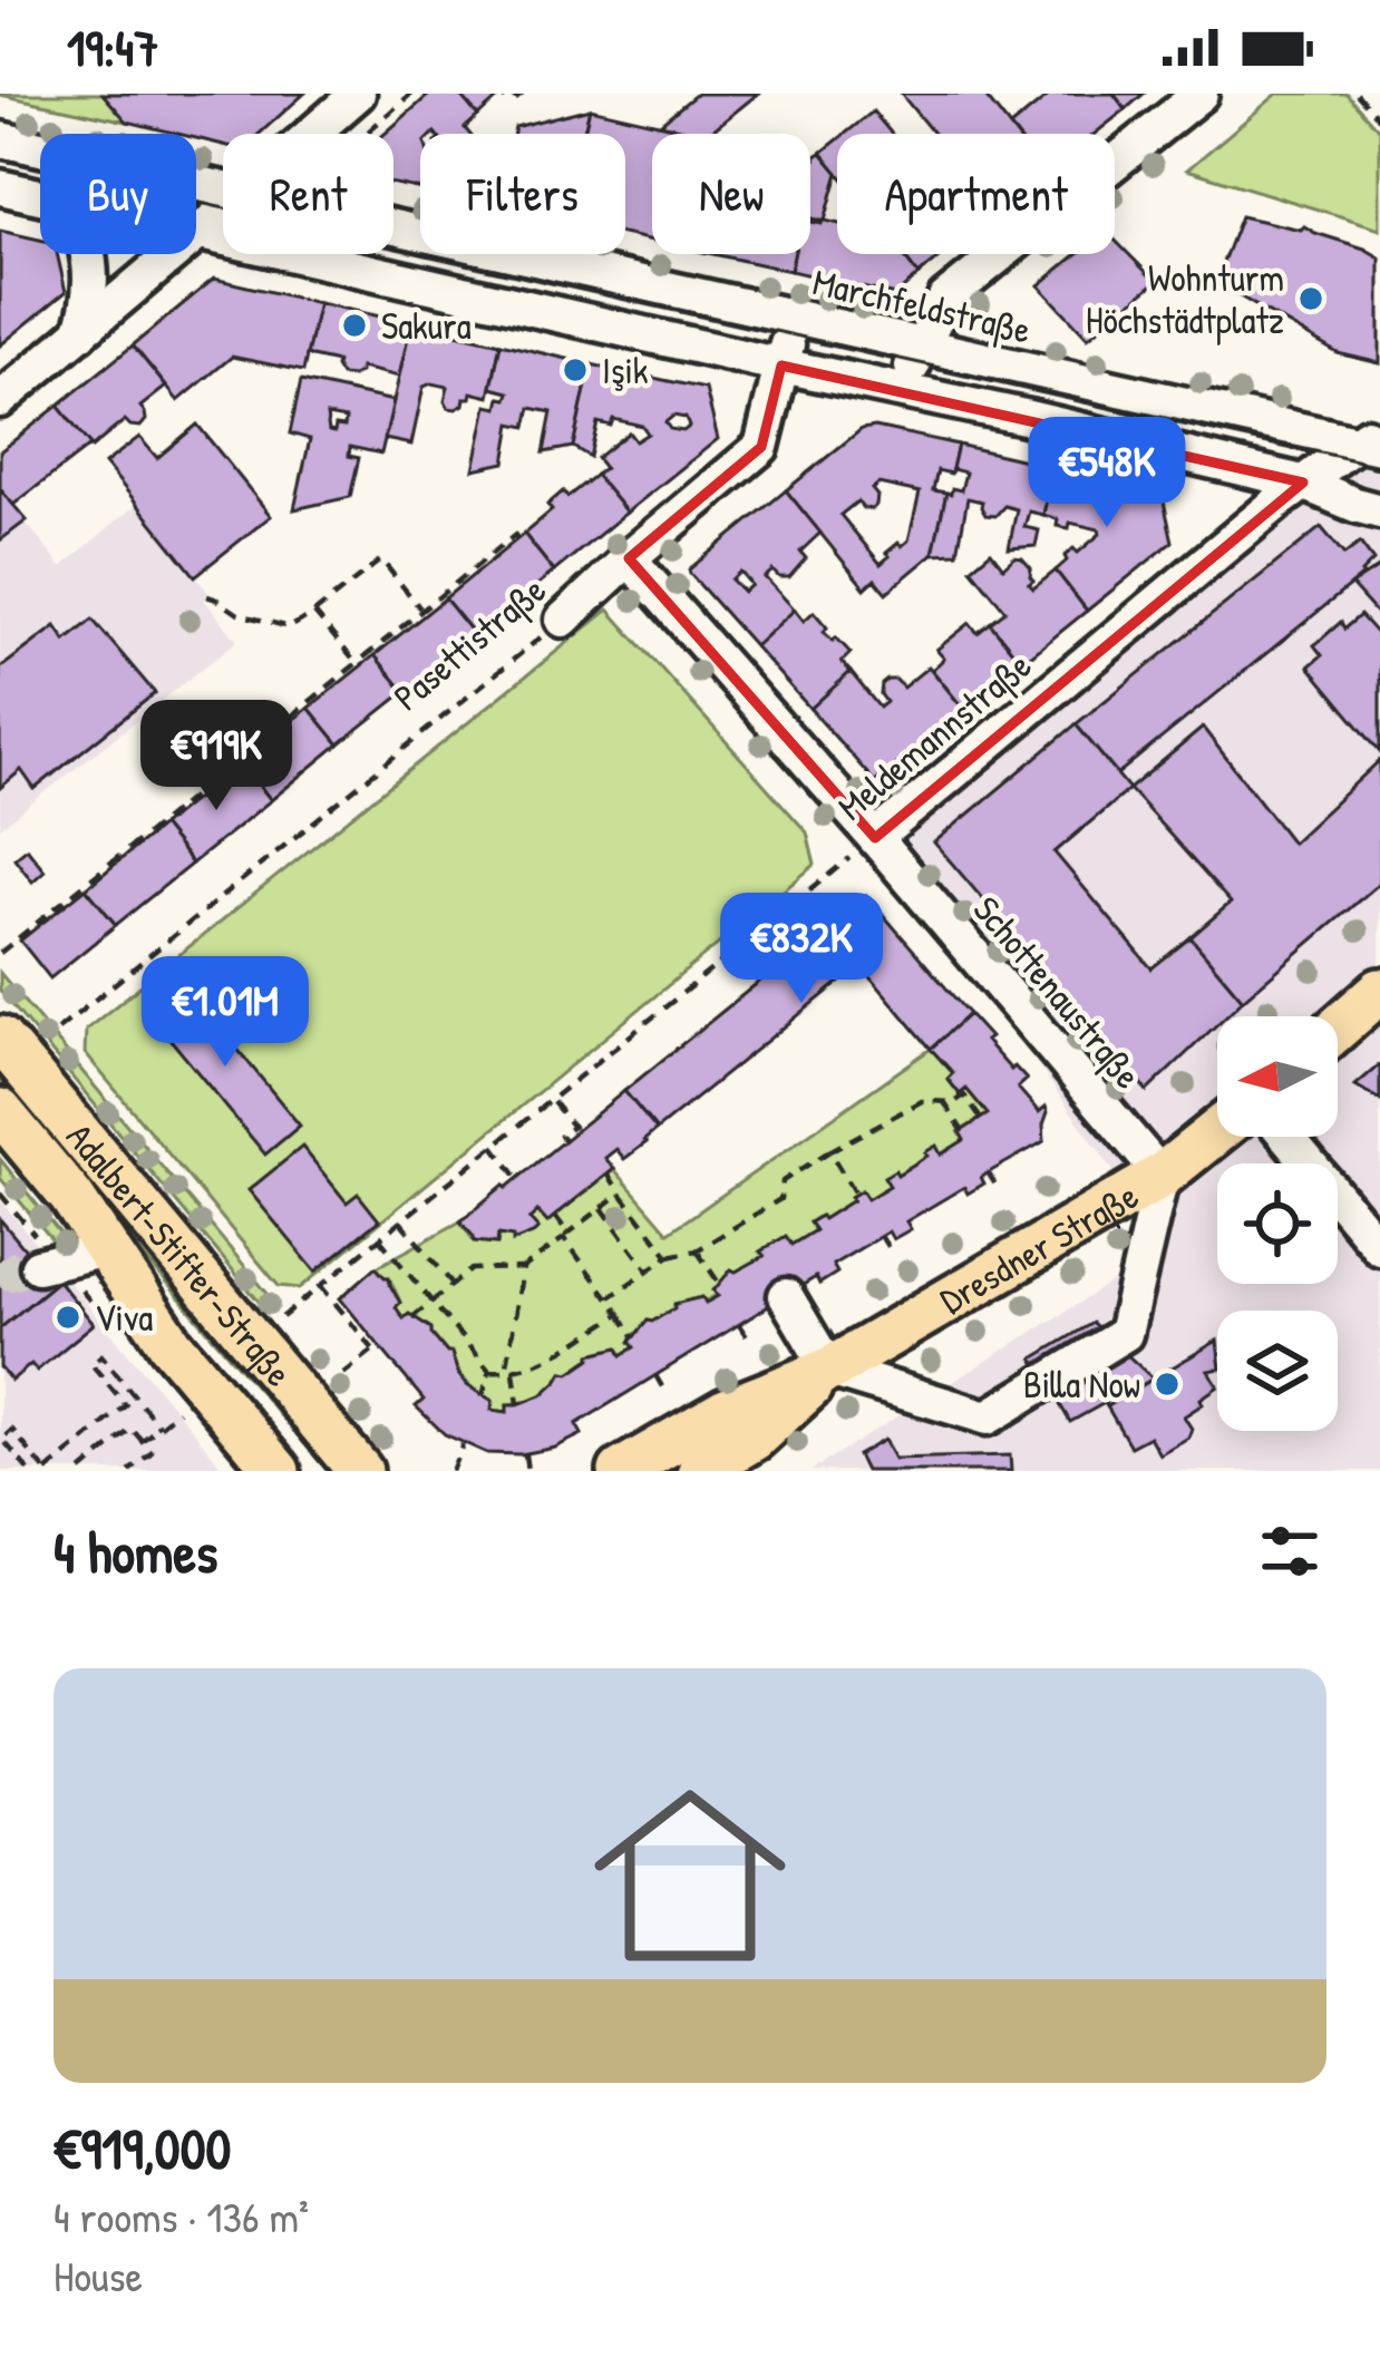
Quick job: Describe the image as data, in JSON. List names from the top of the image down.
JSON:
{
  "streets": {
    "main road": ["Dresdner Straße", "Adalbert-Stifter-Straße"],
    "street": [
      "Marchfeldstraße",
      "Pasettistraße",
      "Meldemannstraße",
      "Schottenaustraße"
    ]
  },
  "crossings": [
    ["Marchfeldstraße", "Pasettistraße"],
    ["Marchfeldstraße", "Meldemannstraße"],
    ["Pasettistraße", "Schottenaustraße"],
    ["Meldemannstraße", "Schottenaustraße"],
    ["Schottenaustraße", "Dresdner Straße"]
  ],
  "places": [
    "Wohnturm Höchstädtplatz",
    "Sakura",
    "Işik",
    "Viva",
    "Billa Now"
  ],
  "north": "left",
  "page": {
    "status": "19:47",
    "chip": [
      "Buy",
      "Rent",
      "Filters",
      "New",
      "Apartment"
    ],
    "price": [
      "€548K",
      "€919K",
      "€832K",
      "€1.01M"
    ],
    "heading": "4 homes",
    "list": [
      {
        "name": "€919,000",
        "note": "4 rooms · 136 m² · House"
      }
    ]
  }
}
